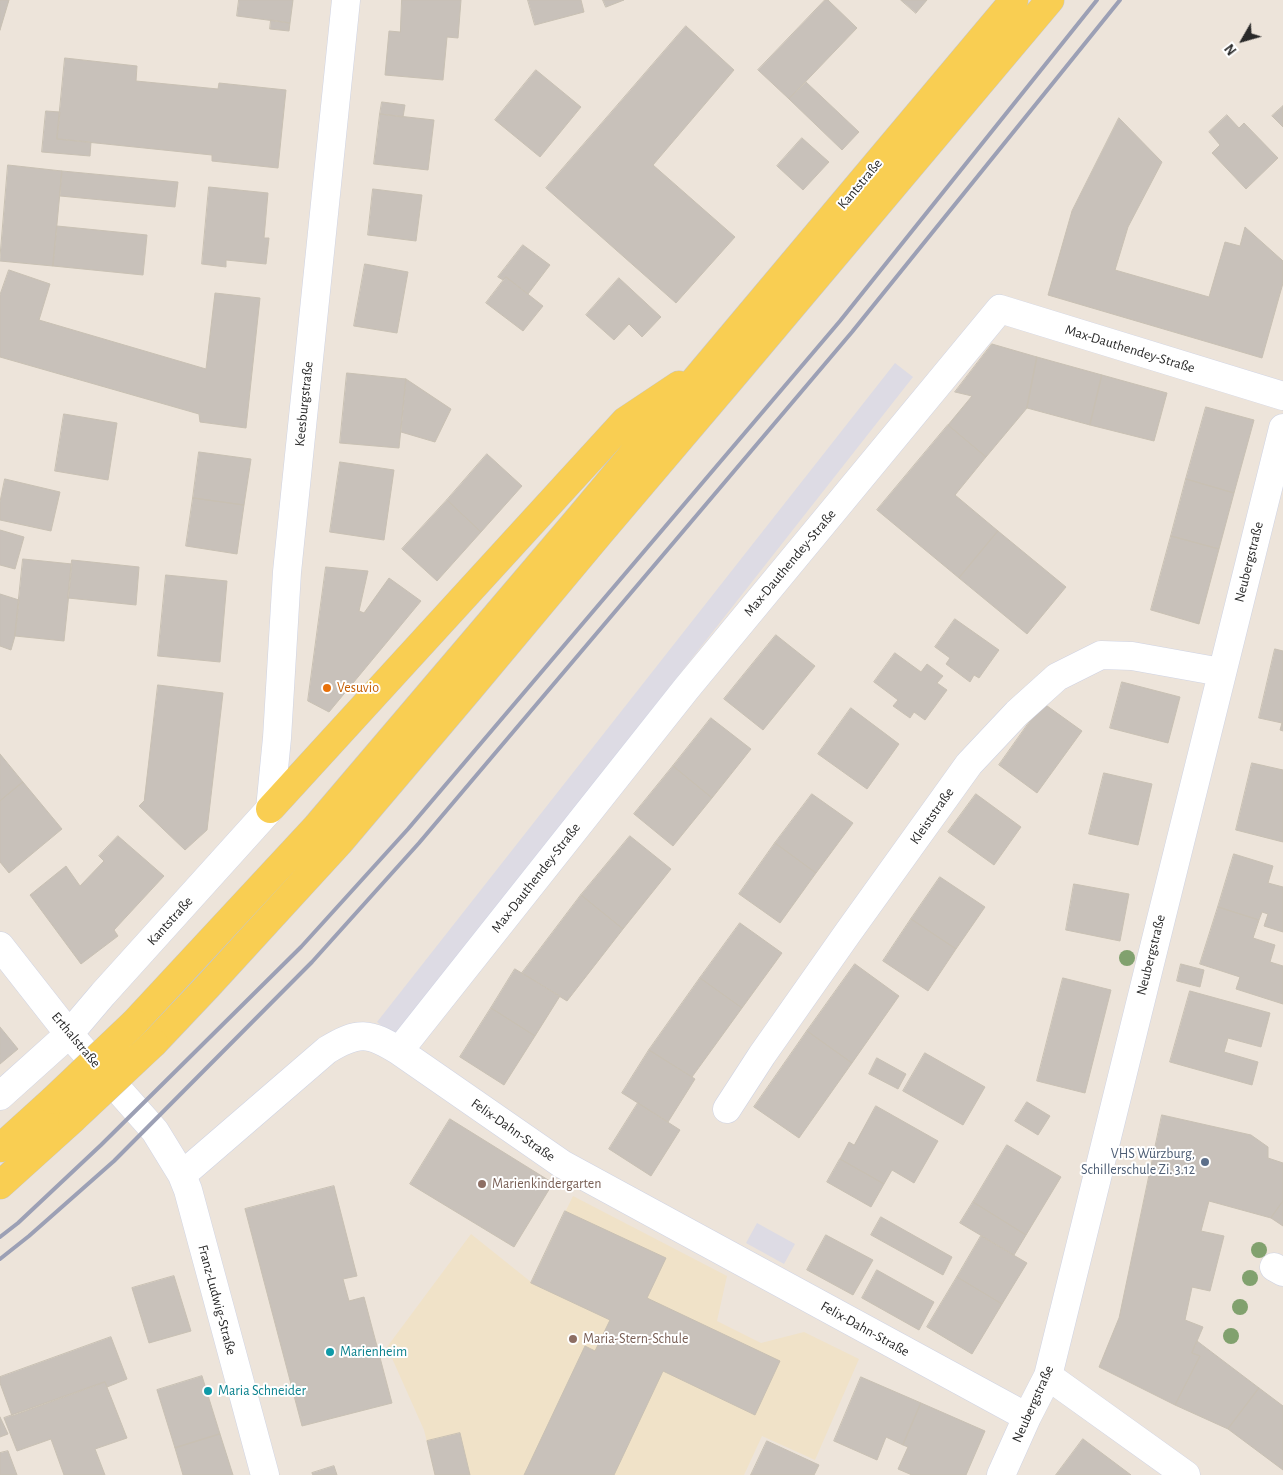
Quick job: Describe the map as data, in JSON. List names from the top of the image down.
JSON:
{
  "streets": {
    "main road": ["Kantstraße"],
    "street": [
      "Max-Dauthendey-Straße",
      "Keesburgstraße",
      "Neubergstraße",
      "Kleiststraße",
      "Erthalstraße",
      "Felix-Dahn-Straße",
      "Franz-Ludwig-Straße"
    ]
  },
  "crossings": [
    ["Kantstraße", "Keesburgstraße"],
    ["Kantstraße", "Erthalstraße"],
    ["Max-Dauthendey-Straße", "Felix-Dahn-Straße"],
    ["Neubergstraße", "Kleiststraße"],
    ["Neubergstraße", "Felix-Dahn-Straße"],
    ["Erthalstraße", "Franz-Ludwig-Straße"],
    ["Felix-Dahn-Straße", "Franz-Ludwig-Straße"]
  ],
  "places": [
    "Vesuvio",
    "VHS Würzburg, Schillerschule Zi. 3.12",
    "Marienkindergarten",
    "Maria-Stern-Schule",
    "Marienheim",
    "Maria Schneider"
  ],
  "north": "bottom left"
}
